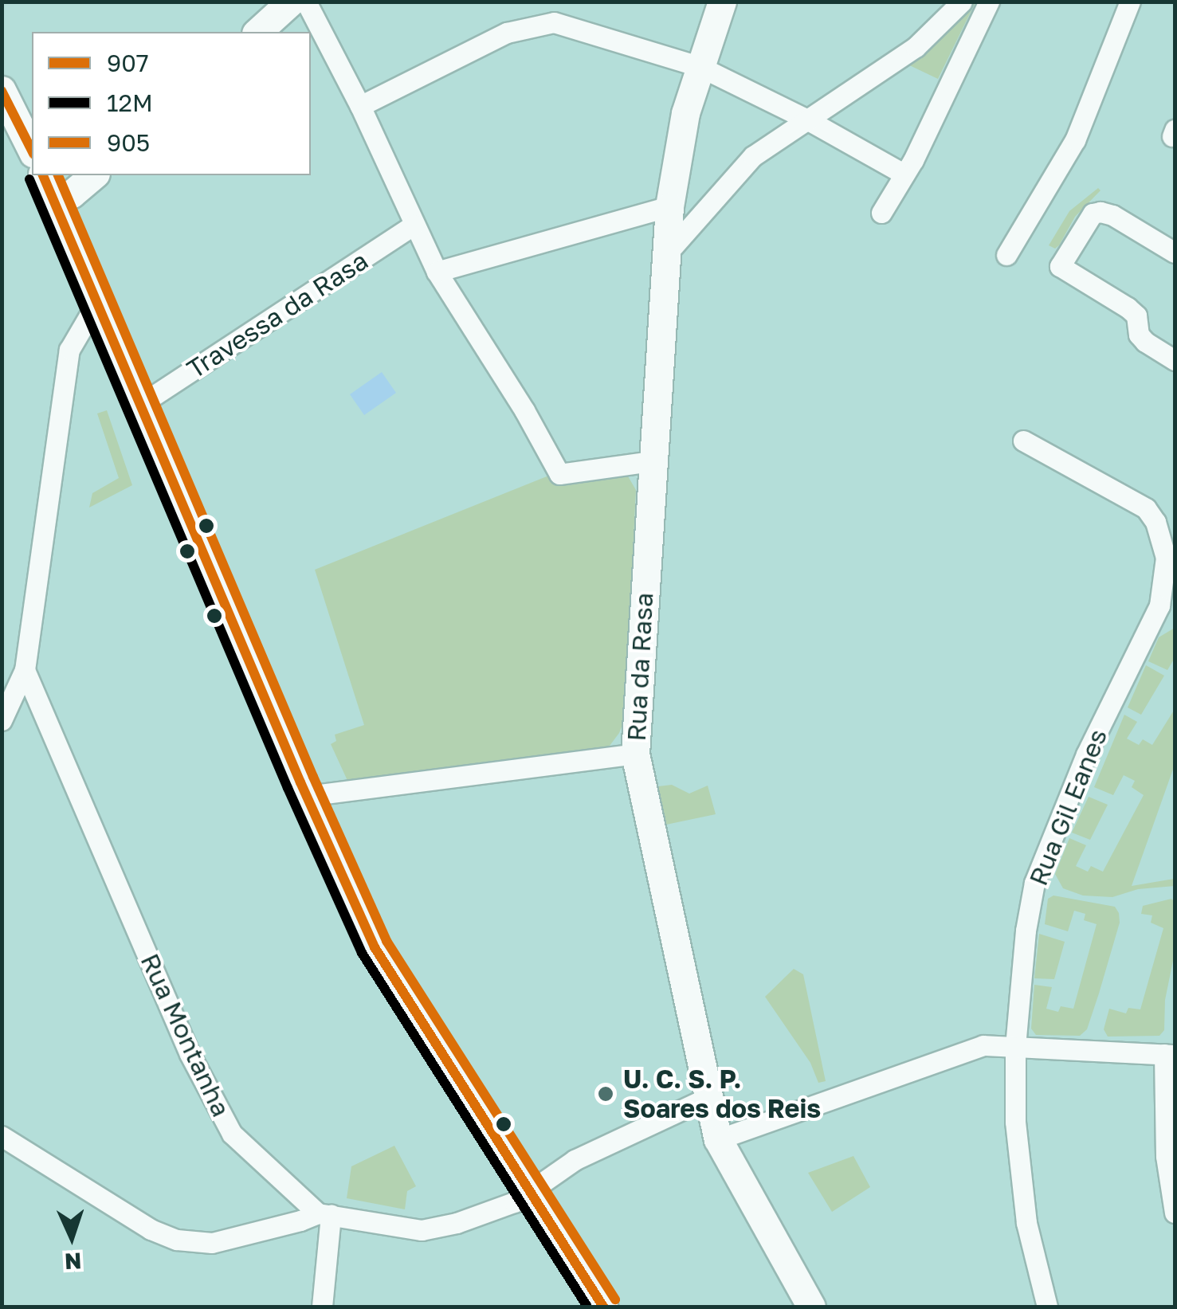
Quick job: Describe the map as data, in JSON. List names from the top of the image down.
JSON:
{
  "streets": {
    "main road": ["Rua da Rasa"],
    "street": ["Travessa da Rasa", "Rua Gil Eanes", "Rua Montanha"]
  },
  "places": ["U. C. S. P. Soares dos Reis"],
  "lines": ["transit line 907", "transit line 905", "transit line 12M"],
  "legend": ["907", "12M", "905"],
  "north": "bottom"
}
